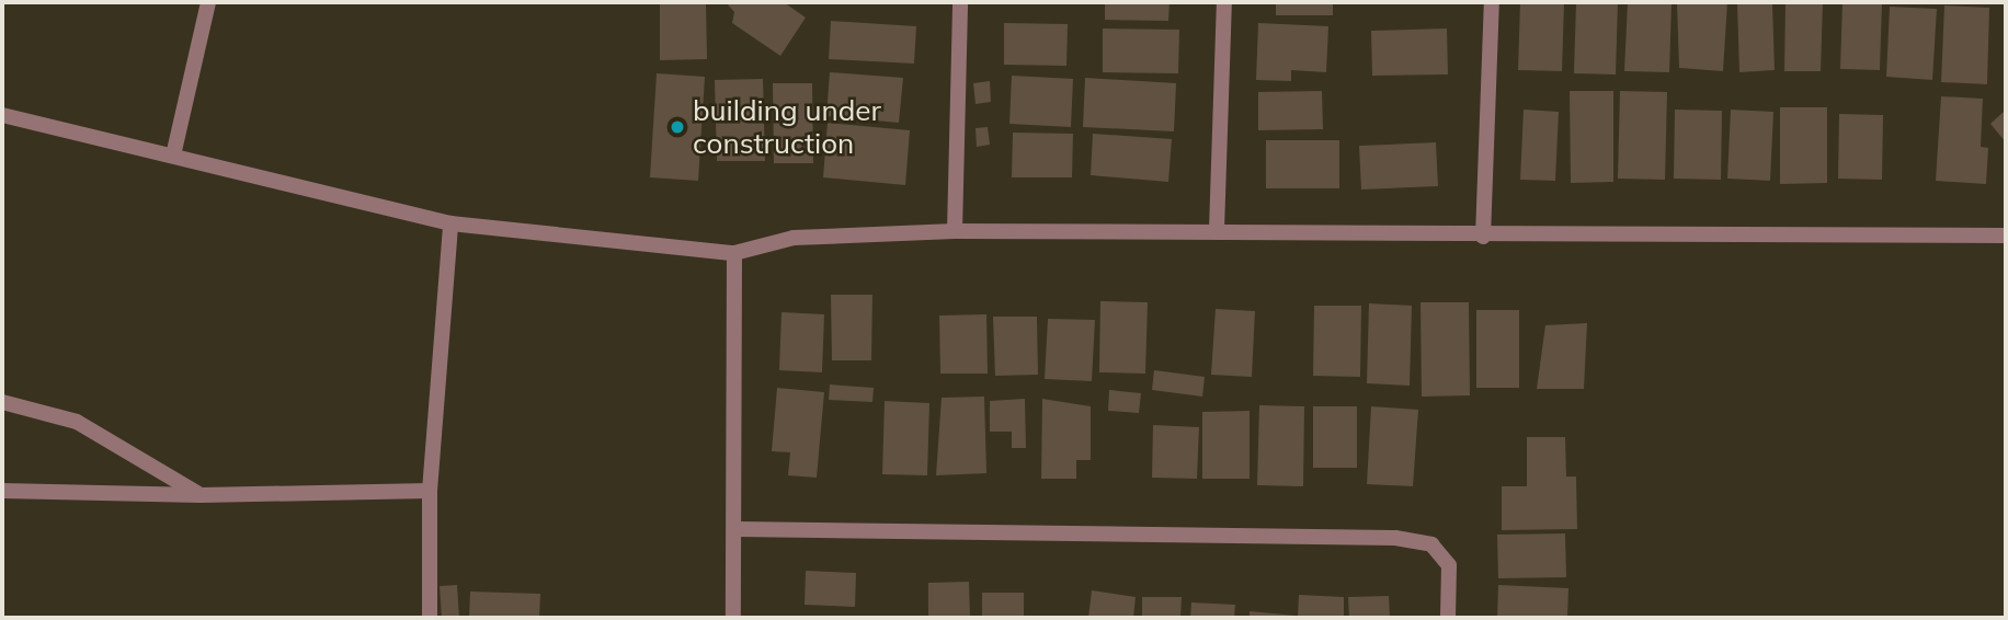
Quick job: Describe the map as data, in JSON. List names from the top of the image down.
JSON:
{
  "places": ["building under construction"]
}
